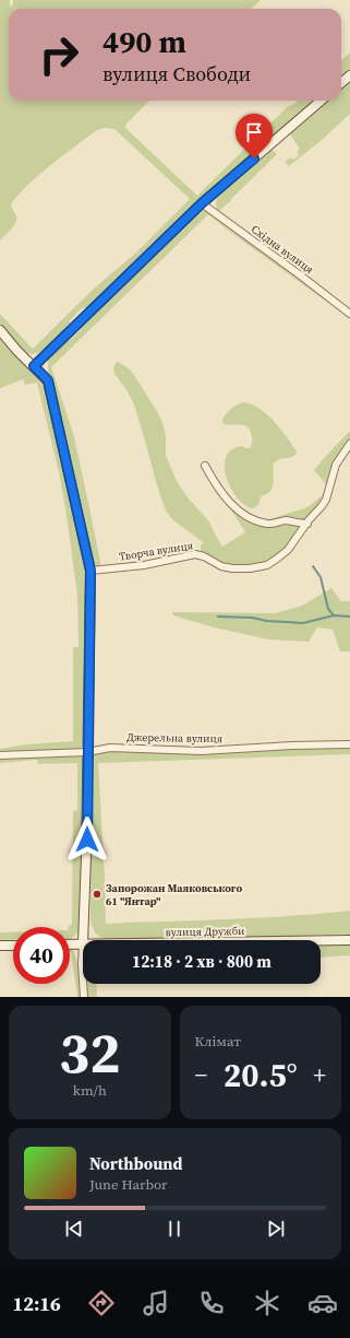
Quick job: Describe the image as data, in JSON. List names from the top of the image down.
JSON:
{
  "streets": {
    "street": [
      "Східна вулиця",
      "Творча вулиця",
      "Джерельна вулиця",
      "вулиця Дружби"
    ]
  },
  "places": ["Запорожан Маяковського 61 \"Янтар\""],
  "page": {
    "turn": ["490 m", "вулиця Свободи"],
    "limit": "40",
    "trip": "12:18 · 2 хв · 800 m",
    "tile": [
      ["32", "km/h"],
      "Клімат"
    ],
    "heat": ["−", "20.5°", "+"],
    "song": ["Northbound", "June Harbor"],
    "tabs": "12:16"
  }
}
